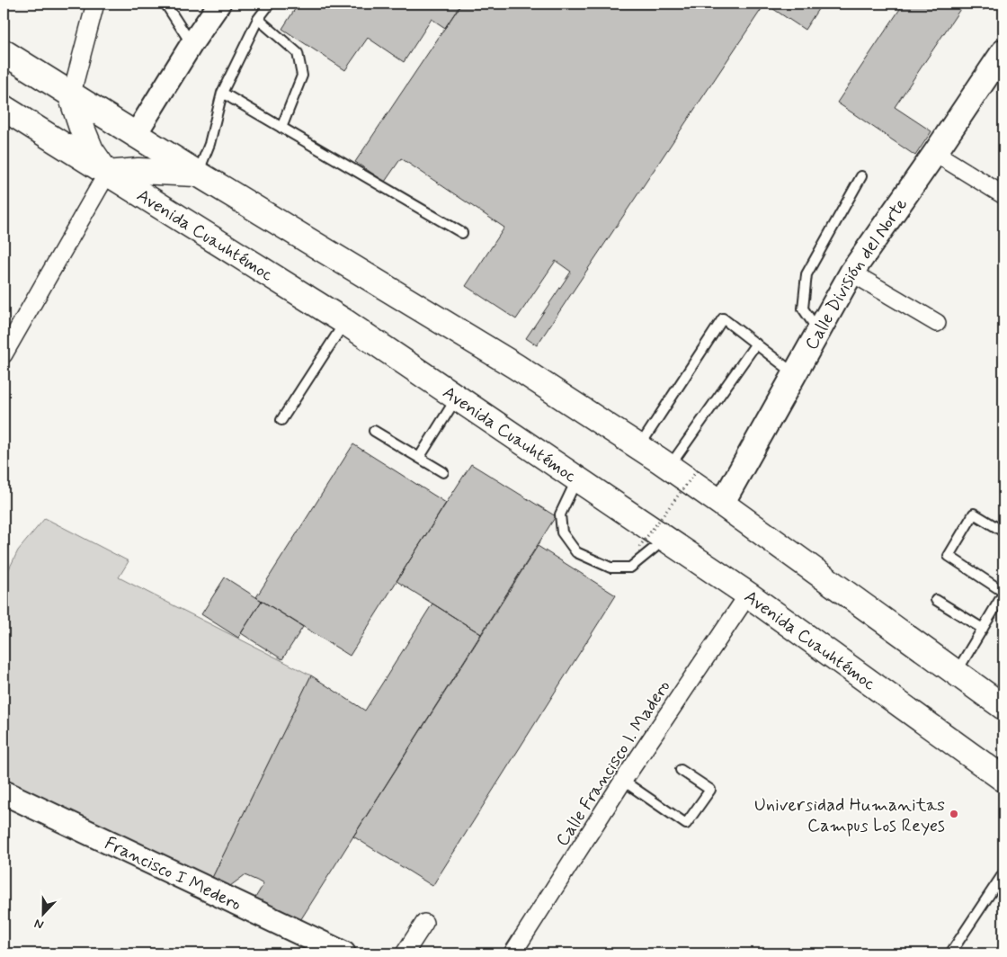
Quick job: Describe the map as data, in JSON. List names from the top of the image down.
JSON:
{
  "streets": {
    "main road": ["Avenida Cuauhtémoc", "Calle División del Norte", "Francisco I Medero"],
    "street": ["Calle Francisco I. Madero"]
  },
  "crossings": [
    ["Avenida Cuauhtémoc", "Calle Francisco I. Madero"]
  ],
  "places": ["Universidad Humanitas Campus Los Reyes"],
  "north": "bottom"
}
